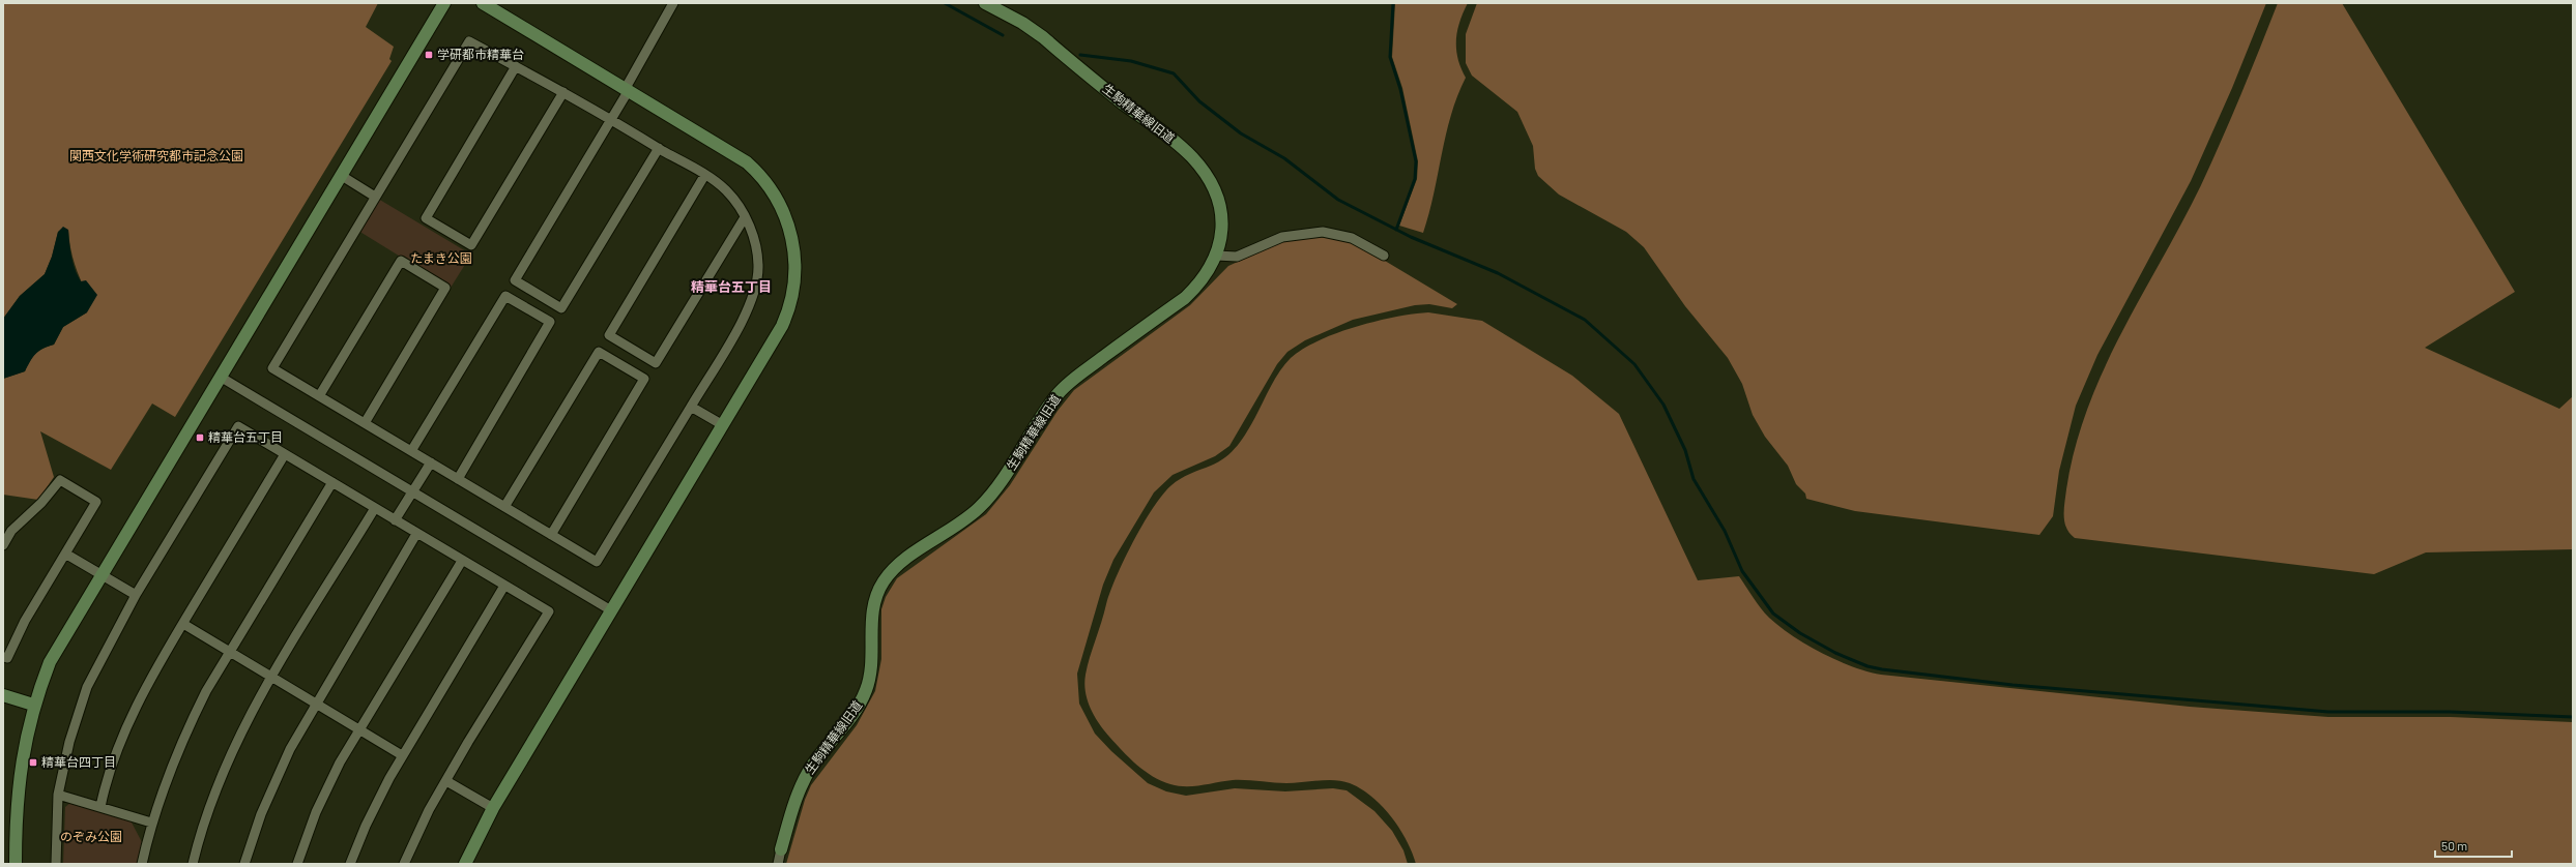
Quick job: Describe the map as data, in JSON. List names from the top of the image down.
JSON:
{
  "streets": {
    "street": ["生駒精華線旧道"]
  },
  "districts": ["精華台五丁目"],
  "parks": ["関西文化学術研究都市記念公園", "たまき公園", "のぞみ公園"],
  "places": {
    "transit": ["学研都市精華台", "精華台五丁目", "精華台四丁目"]
  },
  "scale_bar": "50 m"
}
